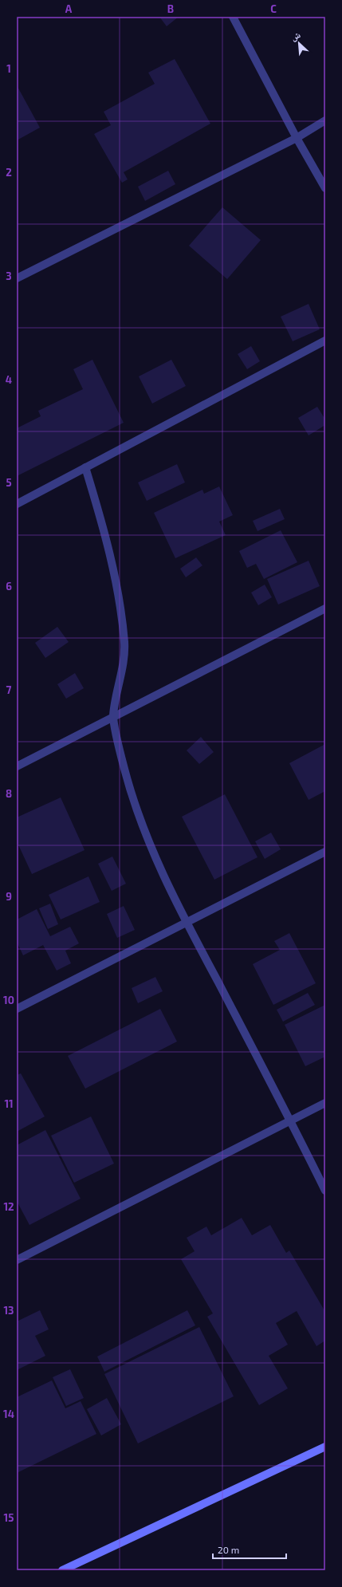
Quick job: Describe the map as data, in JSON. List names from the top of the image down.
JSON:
{
  "scale_bar": "20 m",
  "north": "top left",
  "grid": {
    "columns": ["A", "B", "C"],
    "rows": [
      "1",
      "2",
      "3",
      "4",
      "5",
      "6",
      "7",
      "8",
      "9",
      "10",
      "11",
      "12",
      "13",
      "14",
      "15"
    ]
  }
}
